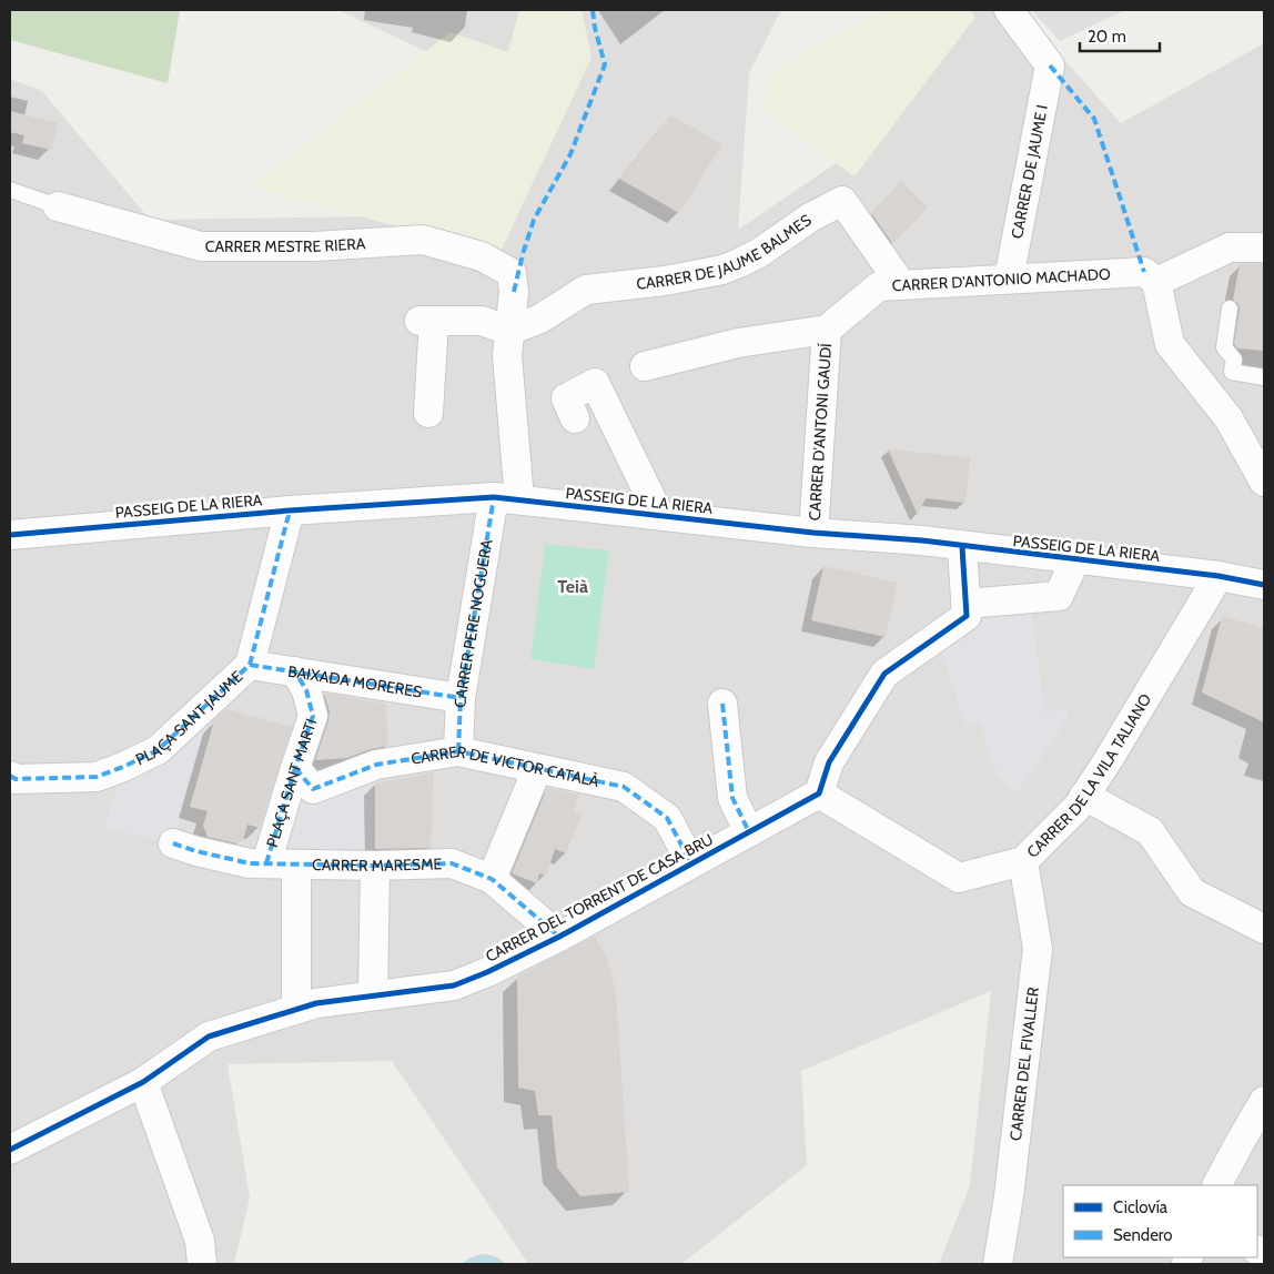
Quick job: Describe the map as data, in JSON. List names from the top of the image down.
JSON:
{
  "streets": {
    "street": [
      "CARRER DE JAUME I",
      "CARRER MESTRE RIERA",
      "CARRER DE JAUME BALMES",
      "CARRER D'ANTONIO MACHADO",
      "CARRER D'ANTONI GAUDÍ",
      "PASSEIG DE LA RIERA",
      "CARRER PERE NOGUERA",
      "BAIXADA MORERES",
      "PLAÇA SANT JAUME",
      "CARRER DE VICTOR CATALÀ",
      "CARRER DE LA VILA TALIANO",
      "PLAÇA SANT MARTI",
      "CARRER MARESME",
      "CARRER DEL TORRENT DE CASA BRU",
      "CARRER DEL FIVALLER"
    ]
  },
  "crossings": [
    ["CARRER DE JAUME I", "CARRER D'ANTONIO MACHADO"],
    ["CARRER MESTRE RIERA", "CARRER PERE NOGUERA"],
    ["CARRER DE JAUME BALMES", "CARRER D'ANTONIO MACHADO"],
    ["CARRER DE JAUME BALMES", "CARRER PERE NOGUERA"],
    ["CARRER D'ANTONIO MACHADO", "CARRER D'ANTONI GAUDÍ"],
    ["CARRER D'ANTONI GAUDÍ", "PASSEIG DE LA RIERA"],
    ["PASSEIG DE LA RIERA", "CARRER PERE NOGUERA"],
    ["PASSEIG DE LA RIERA", "CARRER DE LA VILA TALIANO"],
    ["CARRER PERE NOGUERA", "BAIXADA MORERES"],
    ["CARRER PERE NOGUERA", "CARRER DE VICTOR CATALÀ"],
    ["BAIXADA MORERES", "PLAÇA SANT JAUME"],
    ["BAIXADA MORERES", "PLAÇA SANT MARTI"],
    ["CARRER DE VICTOR CATALÀ", "PLAÇA SANT MARTI"],
    ["CARRER DE VICTOR CATALÀ", "CARRER DEL TORRENT DE CASA BRU"],
    ["CARRER DE LA VILA TALIANO", "CARRER DEL TORRENT DE CASA BRU"],
    ["CARRER DE LA VILA TALIANO", "CARRER DEL FIVALLER"],
    ["PLAÇA SANT MARTI", "CARRER MARESME"],
    ["CARRER MARESME", "CARRER DEL TORRENT DE CASA BRU"]
  ],
  "districts": ["Teià"],
  "legend": ["Ciclovía", "Sendero"],
  "scale_bar": "20 m"
}
